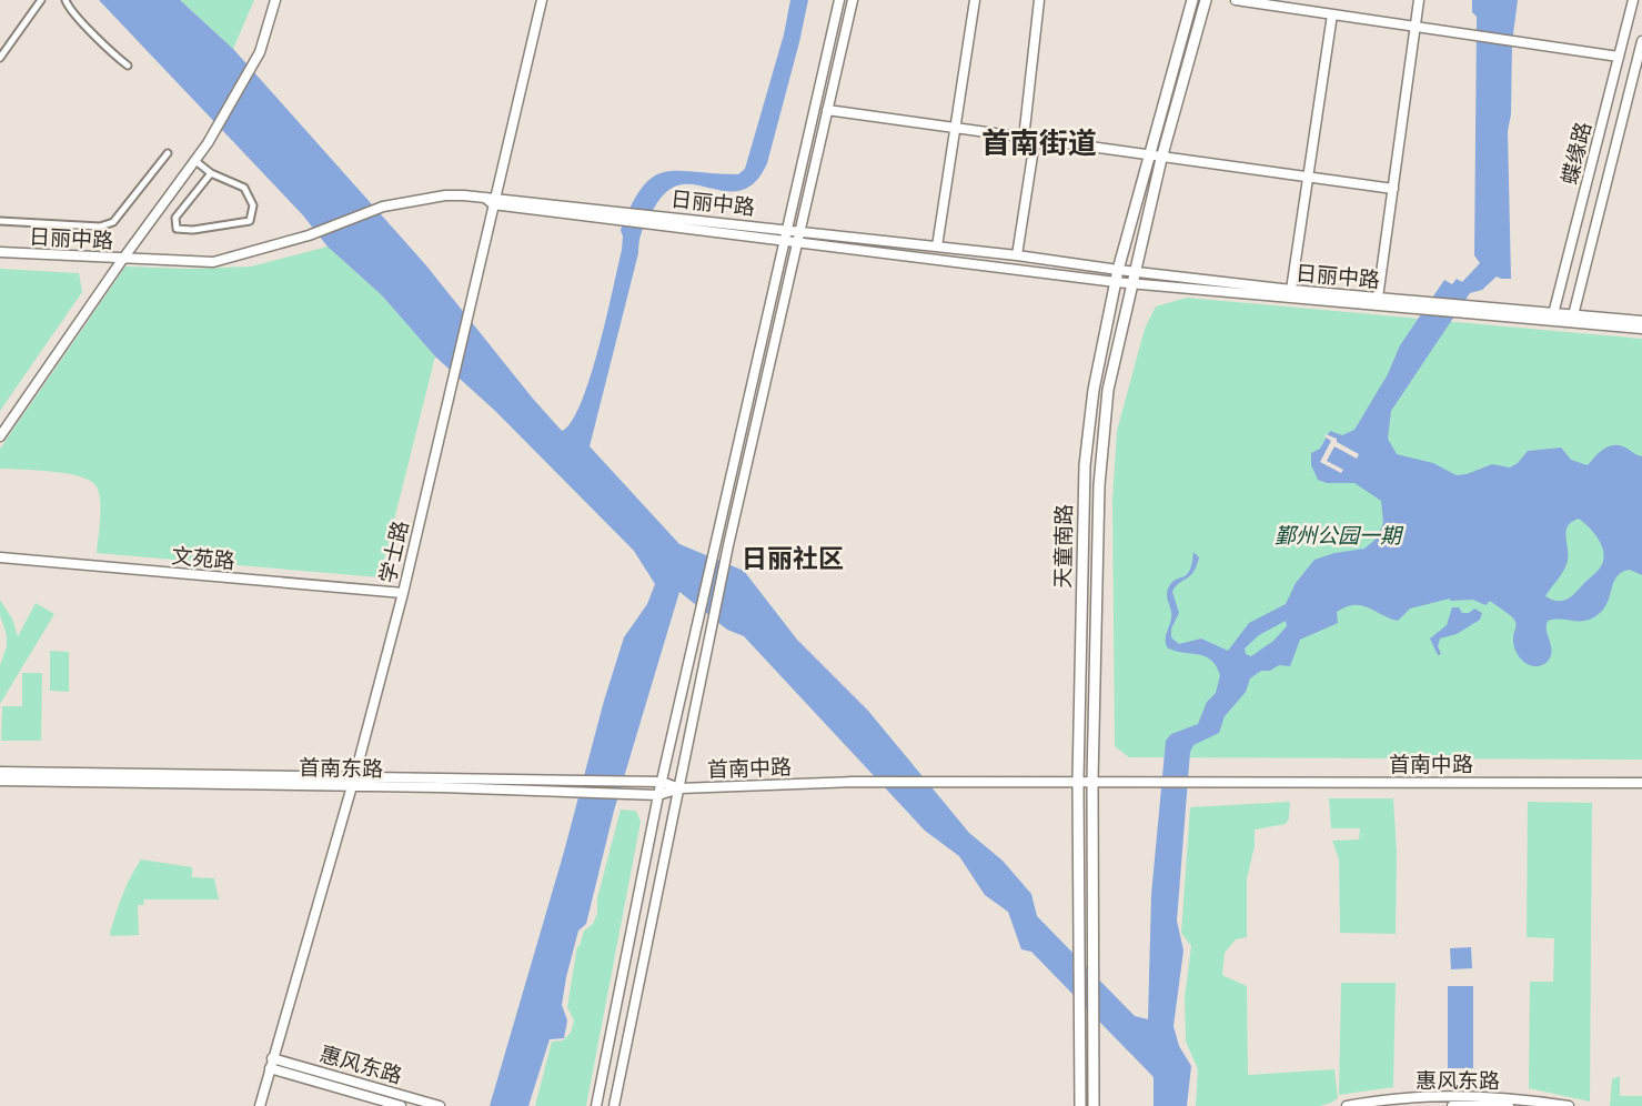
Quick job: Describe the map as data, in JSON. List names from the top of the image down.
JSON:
{
  "streets": {
    "main road": [
      "蝶缘路",
      "日丽中路",
      "天童南路",
      "学士路",
      "文苑路",
      "首南中路",
      "首南东路",
      "惠风东路"
    ]
  },
  "crossings": [
    ["日丽中路", "天童南路"],
    ["日丽中路", "学士路"],
    ["天童南路", "首南中路"],
    ["学士路", "文苑路"],
    ["学士路", "首南东路"],
    ["学士路", "惠风东路"],
    ["首南中路", "首南东路"]
  ],
  "districts": ["首南街道", "日丽社区"],
  "parks": ["鄞州公园一期"]
}
